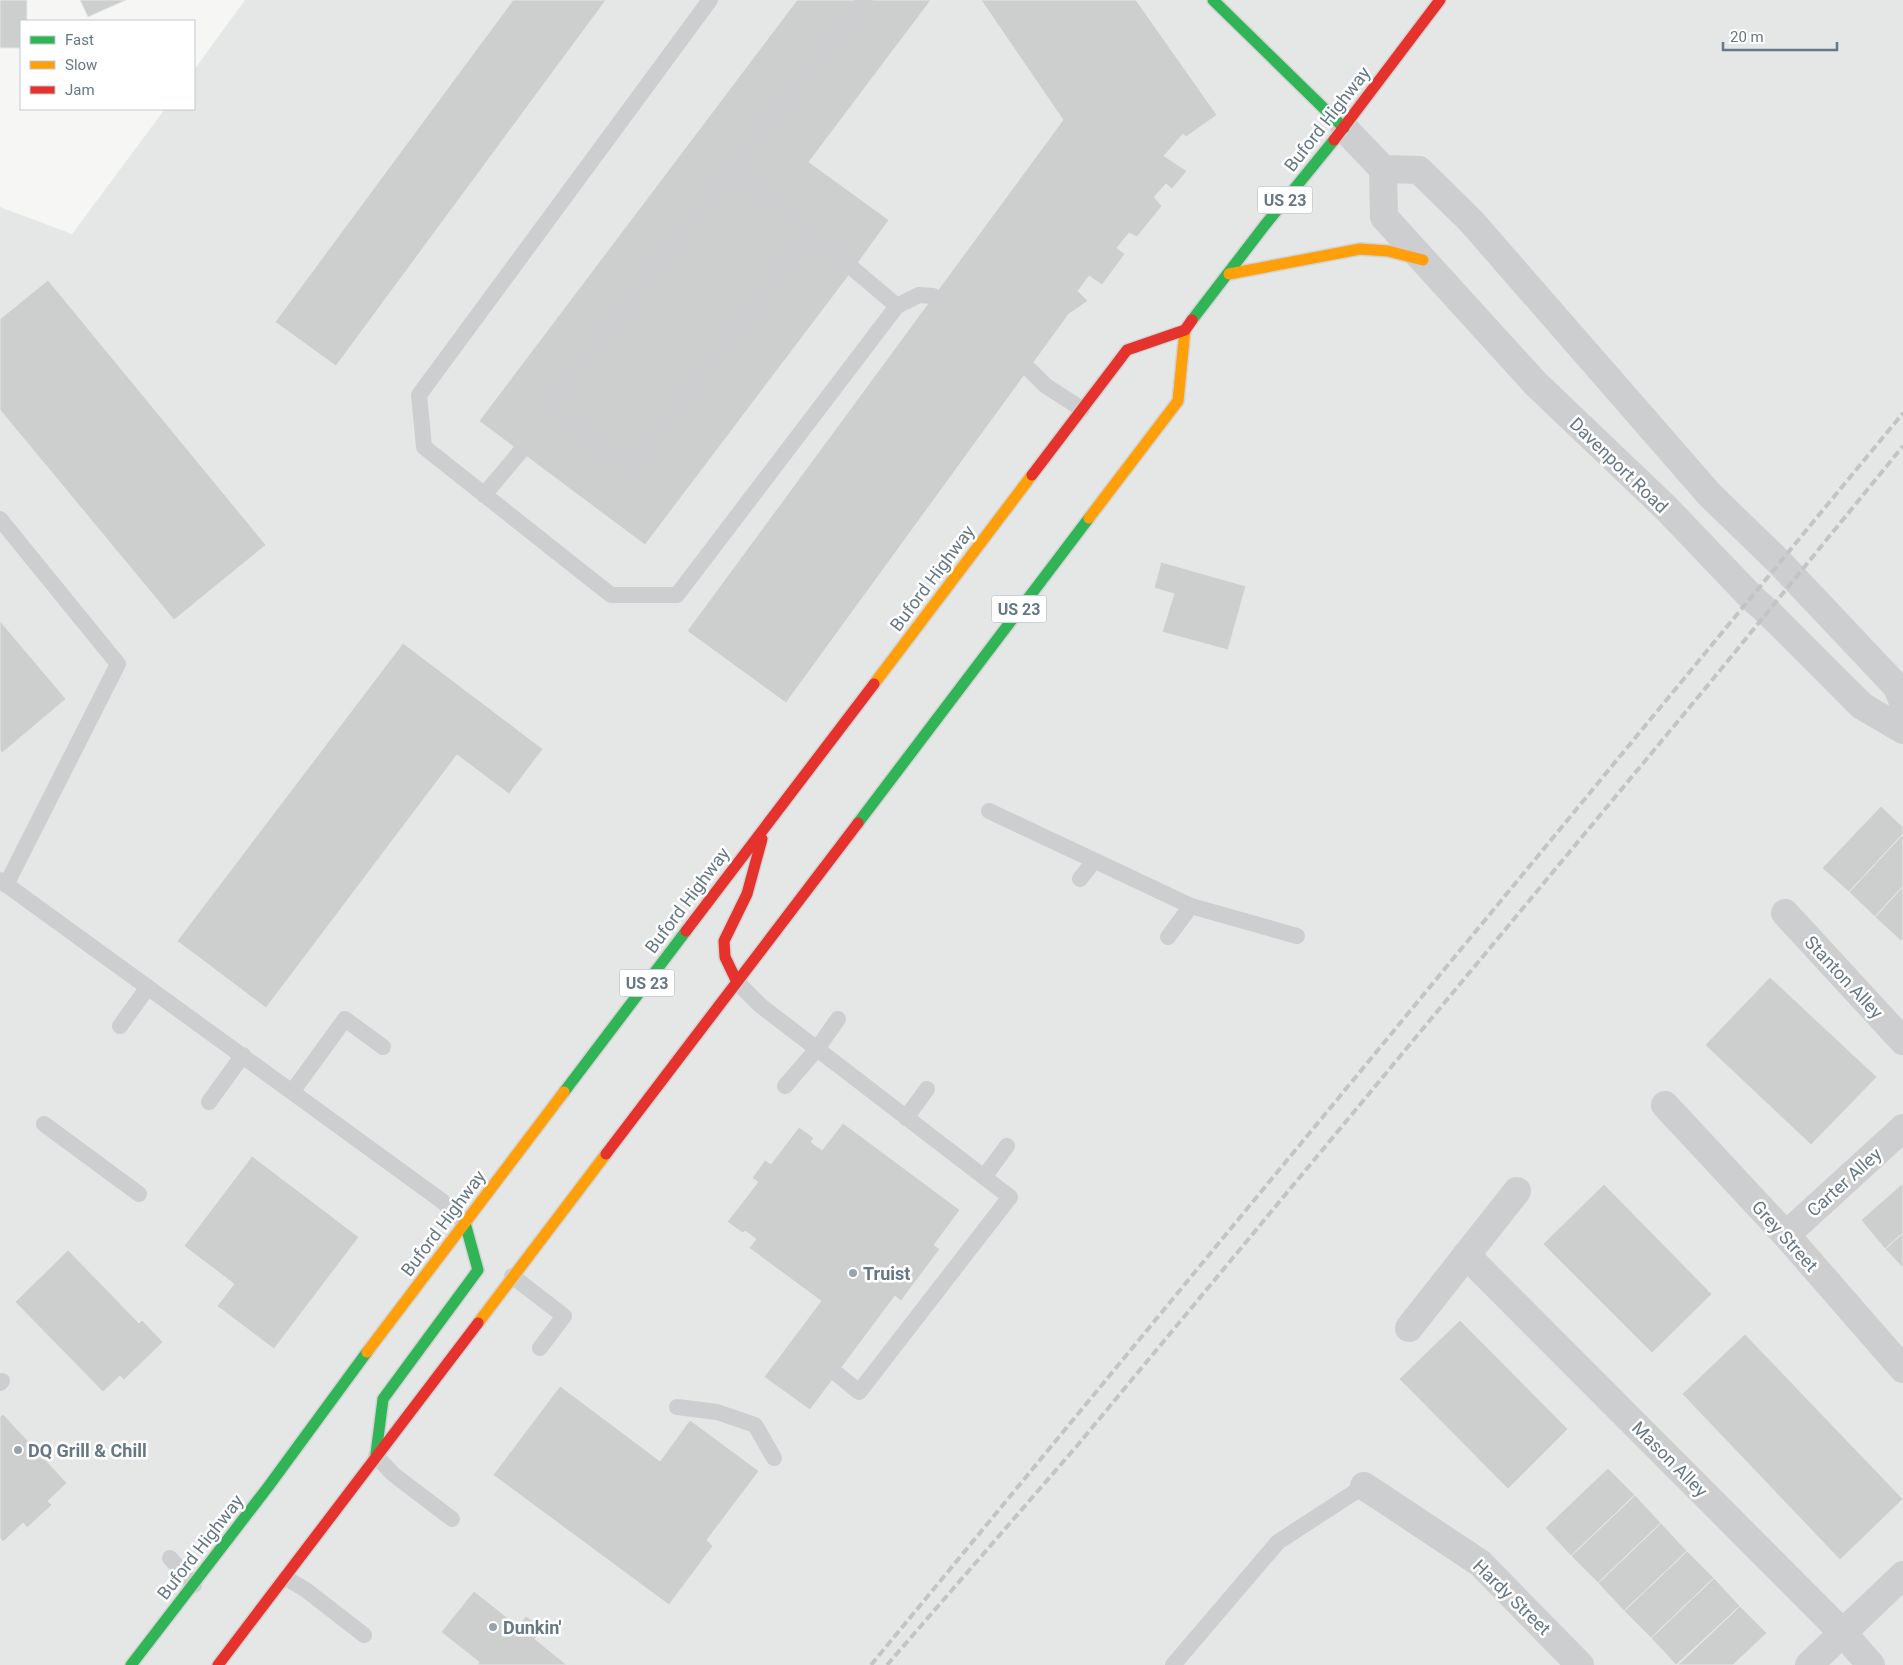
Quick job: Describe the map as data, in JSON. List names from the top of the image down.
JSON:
{
  "streets": {
    "main road": ["Buford Highway", "US 23"],
    "street": [
      "Davenport Road",
      "Stanton Alley",
      "Carter Alley",
      "Grey Street",
      "Mason Alley",
      "Hardy Street"
    ]
  },
  "crossings": [
    ["Buford Highway", "US 23"],
    ["Carter Alley", "Grey Street"]
  ],
  "places": ["Truist", "DQ Grill & Chill", "Dunkin'"],
  "legend": ["Fast", "Slow", "Jam"],
  "scale_bar": "20 m"
}
